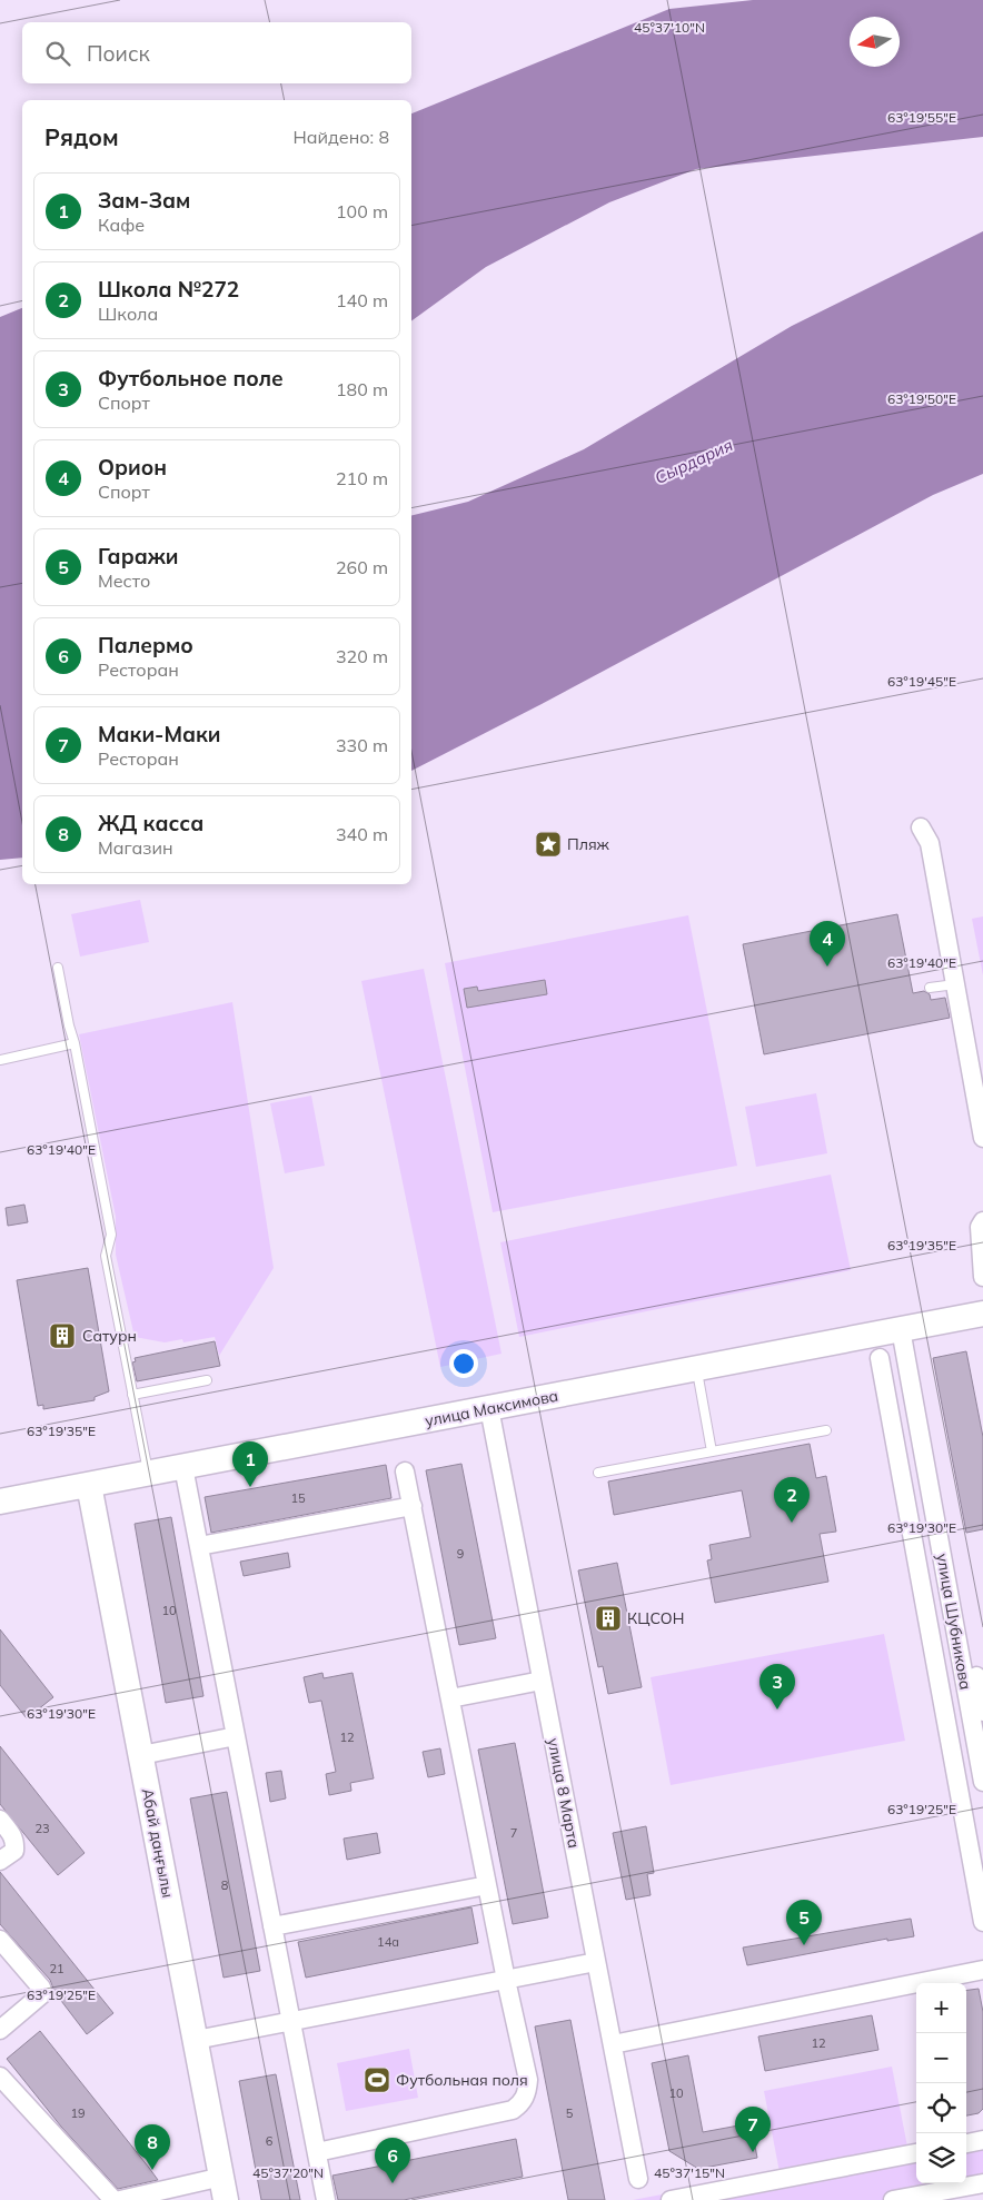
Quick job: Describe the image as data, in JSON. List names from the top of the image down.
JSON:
{
  "streets": {
    "street": [
      "улица Максимова",
      "улица Шубникова",
      "улица 8 Марта",
      "Абай даңғылы"
    ]
  },
  "crossings": [
    ["улица Максимова", "улица Шубникова"],
    ["улица Максимова", "улица 8 Марта"],
    ["улица Максимова", "Абай даңғылы"]
  ],
  "water": ["Сырдария"],
  "places": {
    "place": ["Пляж"],
    "building": ["Сатурн", "КЦСОН"],
    "sports": ["Футбольная поля"]
  },
  "house_numbers": [
    "15",
    "9",
    "10",
    "12",
    "23",
    "7",
    "8",
    "14а",
    "21",
    "12",
    "10",
    "19",
    "5",
    "6"
  ],
  "north": "left",
  "page": {
    "search": "Поиск",
    "heading": ["Рядом", "Найдено: 8"],
    "list": [
      {
        "mark": "1",
        "name": "Зам-Зам",
        "note": "Кафе",
        "value": "100 m"
      },
      {
        "mark": "2",
        "name": "Школа №272",
        "note": "Школа",
        "value": "140 m"
      },
      {
        "mark": "3",
        "name": "Футбольное поле",
        "note": "Спорт",
        "value": "180 m"
      },
      {
        "mark": "4",
        "name": "Орион",
        "note": "Спорт",
        "value": "210 m"
      },
      {
        "mark": "5",
        "name": "Гаражи",
        "note": "Место",
        "value": "260 m"
      },
      {
        "mark": "6",
        "name": "Палермо",
        "note": "Ресторан",
        "value": "320 m"
      },
      {
        "mark": "7",
        "name": "Маки-Маки",
        "note": "Ресторан",
        "value": "330 m"
      },
      {
        "mark": "8",
        "name": "ЖД касса",
        "note": "Магазин",
        "value": "340 m"
      }
    ],
    "pins": [
      "4",
      "1",
      "2",
      "3",
      "5",
      "7",
      "8",
      "6"
    ],
    "map_buttons": ["+", "−"]
  },
  "coordinates": [
    "45°37'10\"N",
    "63°19'55\"E",
    "63°19'50\"E",
    "63°19'45\"E",
    "63°19'40\"E",
    "63°19'35\"E",
    "63°19'30\"E",
    "63°19'25\"E",
    "45°37'20\"N",
    "45°37'15\"N"
  ]
}
